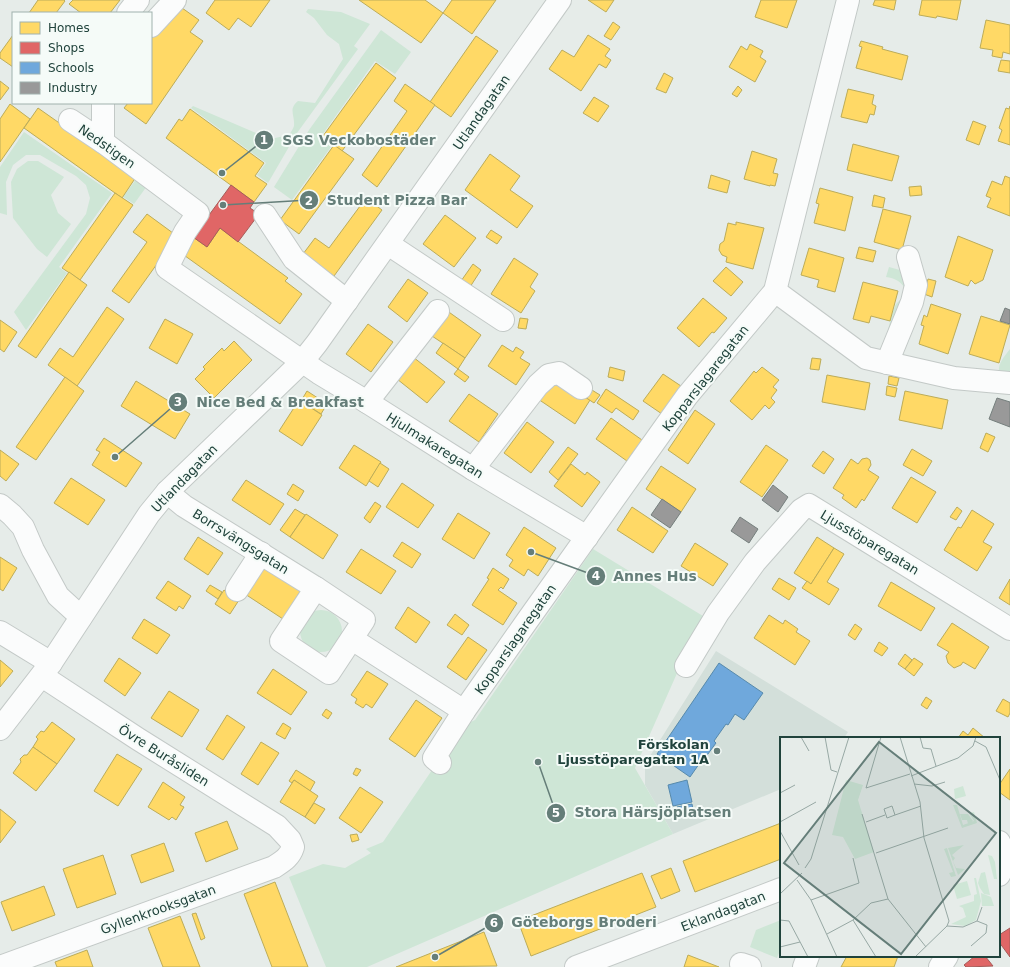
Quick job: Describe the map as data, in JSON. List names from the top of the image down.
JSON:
{
  "streets": {
    "street": [
      "Utlandagatan",
      "Nedstigen",
      "Kopparslagaregatan",
      "Hjulmakaregatan",
      "Borrsvängsgatan",
      "Ljusstöparegatan",
      "Övre Buråsliden",
      "Gyllenkrooksgatan",
      "Eklandagatan"
    ]
  },
  "crossings": [
    ["Utlandagatan", "Hjulmakaregatan"],
    ["Utlandagatan", "Borrsvängsgatan"],
    ["Utlandagatan", "Övre Buråsliden"],
    ["Nedstigen", "Hjulmakaregatan"],
    ["Kopparslagaregatan", "Hjulmakaregatan"],
    ["Övre Buråsliden", "Gyllenkrooksgatan"]
  ],
  "places": [
    "SGS Veckobostäder",
    "Student Pizza Bar",
    "Nice Bed & Breakfast",
    "Annes Hus",
    "Förskolan Ljusstöparegatan 1A",
    "Stora Härsjöplatsen",
    "Göteborgs Broderi"
  ],
  "legend": [
    "Homes",
    "Shops",
    "Schools",
    "Industry"
  ]
}
